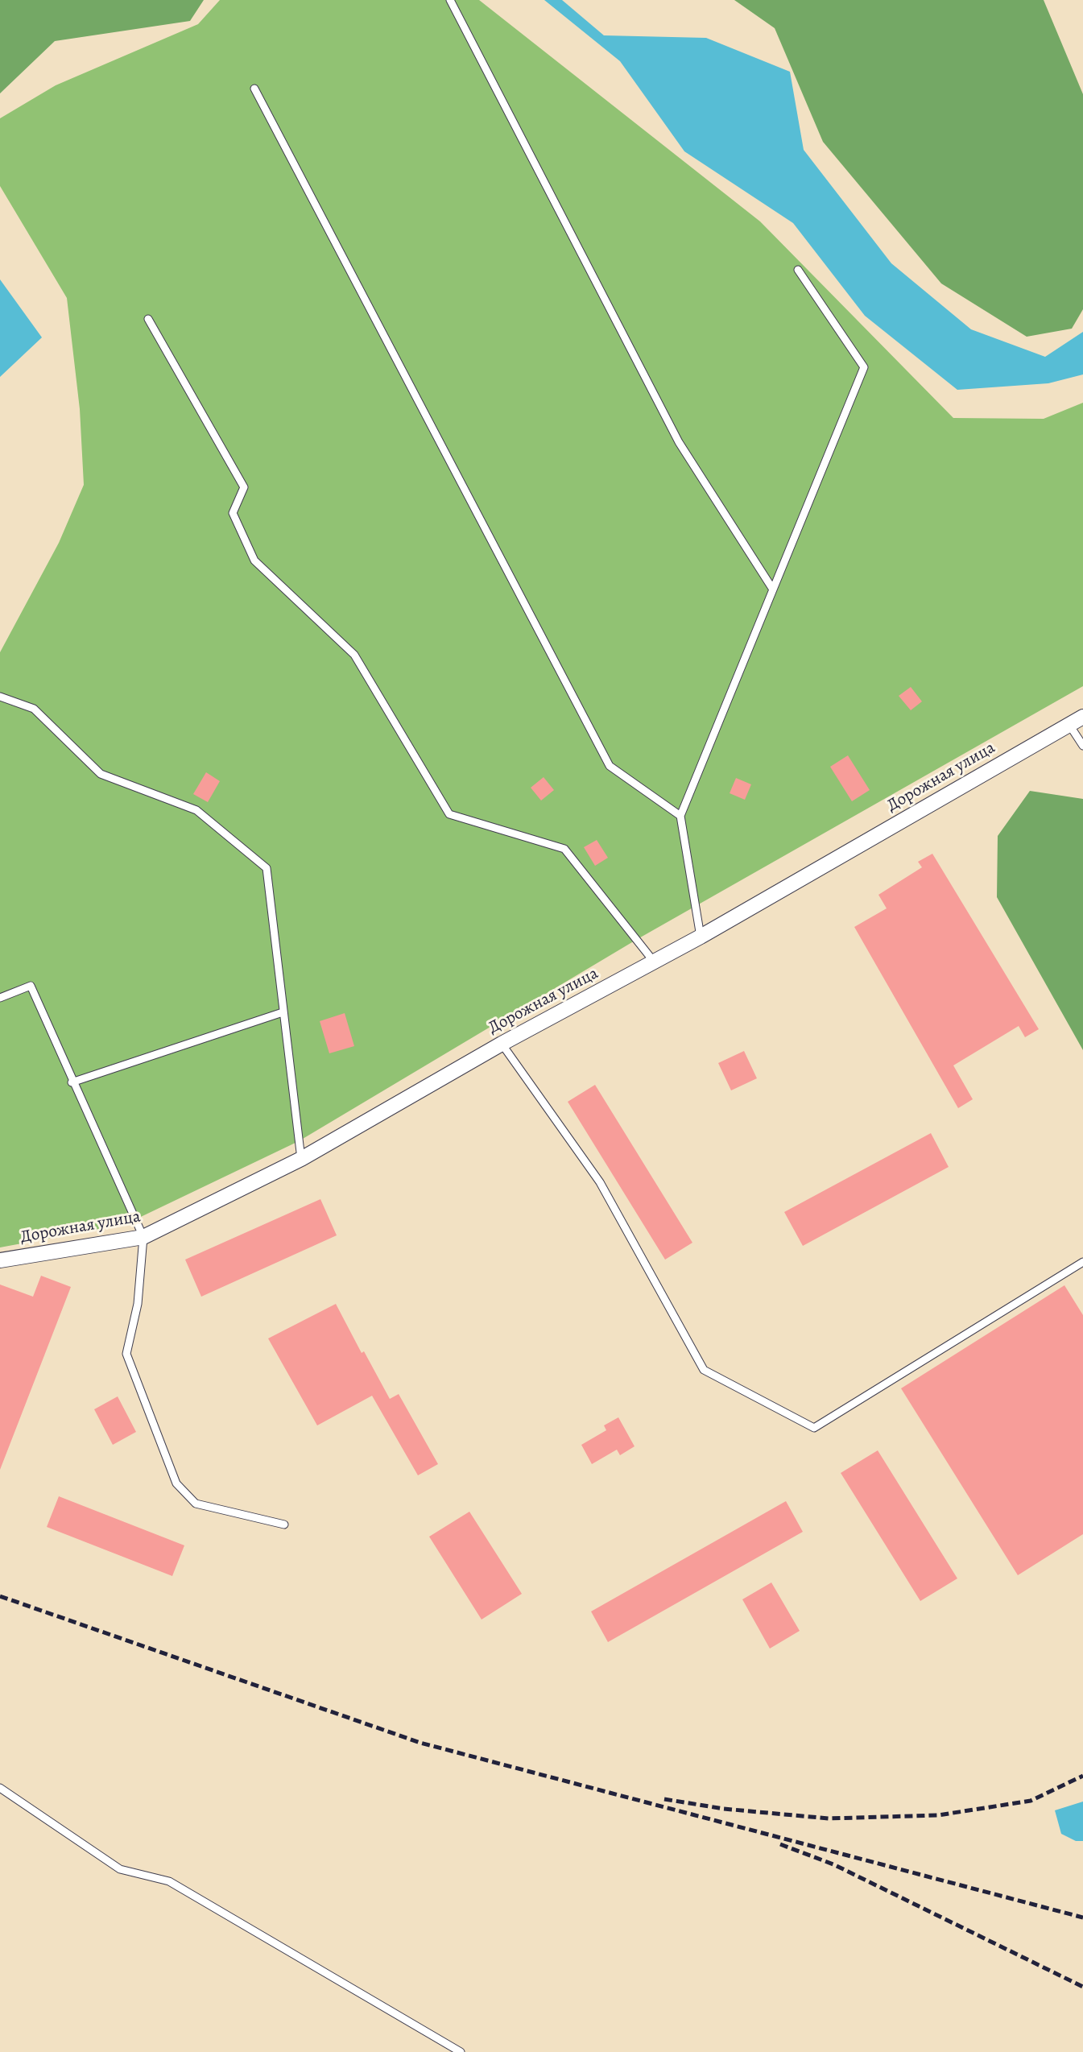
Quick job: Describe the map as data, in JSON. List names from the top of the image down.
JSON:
{
  "streets": {
    "street": ["Дорожная улица"]
  }
}
